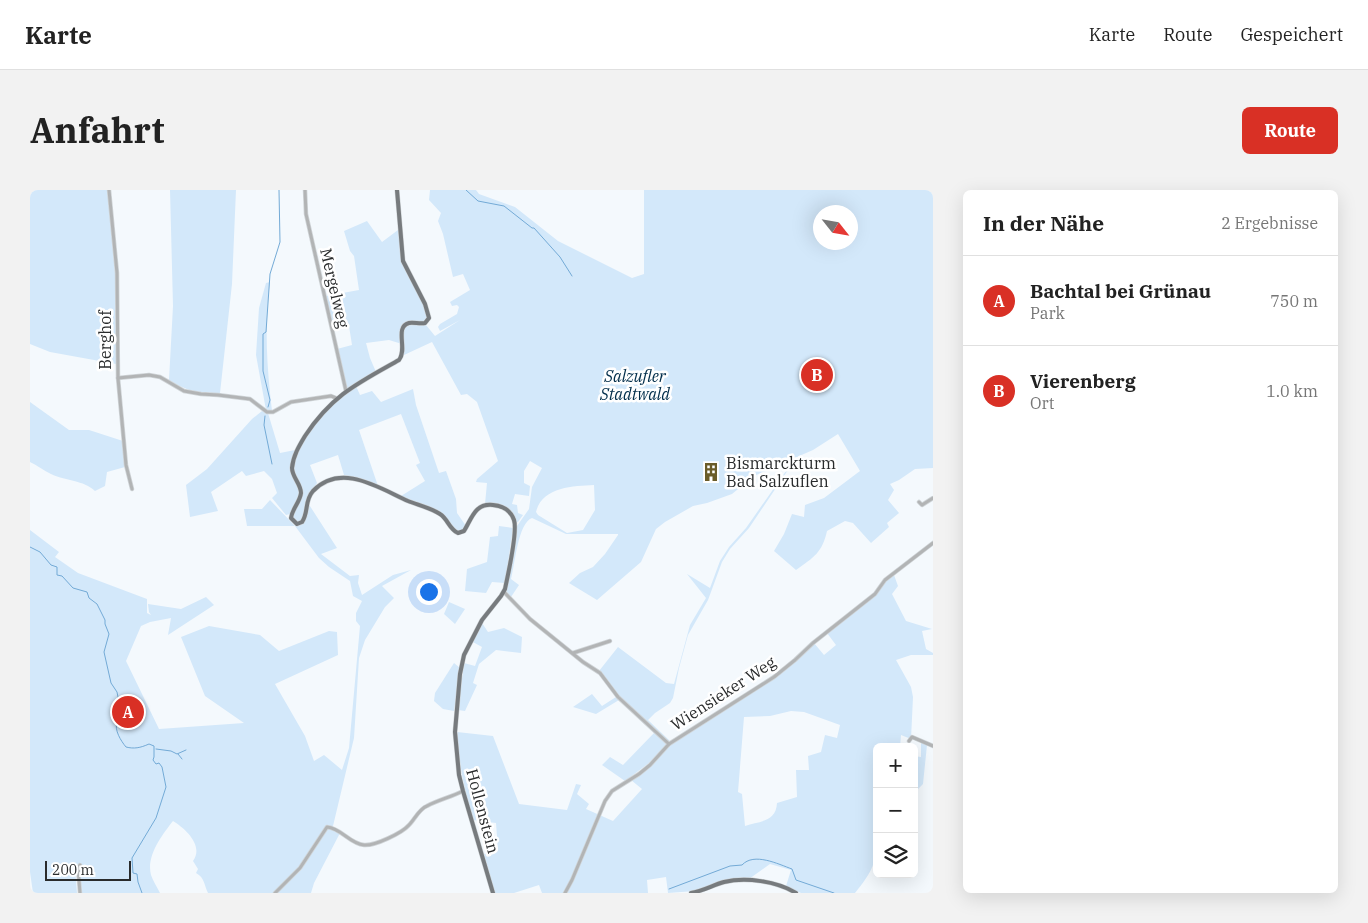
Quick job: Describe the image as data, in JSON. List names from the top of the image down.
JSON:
{
  "streets": {
    "main road": ["Hollenstein"],
    "street": ["Mergelweg", "Berghof", "Wiensieker Weg"]
  },
  "parks": ["Salzufler Stadtwald"],
  "places": {
    "building": ["Bismarckturm Bad Salzuflen"]
  },
  "scale_bar": "200 m",
  "north": "bottom right",
  "page": {
    "header": "Karte",
    "nav": ["Karte", "Route", "Gespeichert"],
    "title": "Anfahrt",
    "buttons": "Route",
    "heading": ["In der Nähe", "2 Ergebnisse"],
    "list": [
      {
        "mark": "A",
        "name": "Bachtal bei Grünau",
        "note": "Park",
        "value": "750 m"
      },
      {
        "mark": "B",
        "name": "Vierenberg",
        "note": "Ort",
        "value": "1.0 km"
      }
    ],
    "pins": ["B", "A"],
    "map_buttons": ["+", "−"],
    "scale": "200 m"
  }
}
